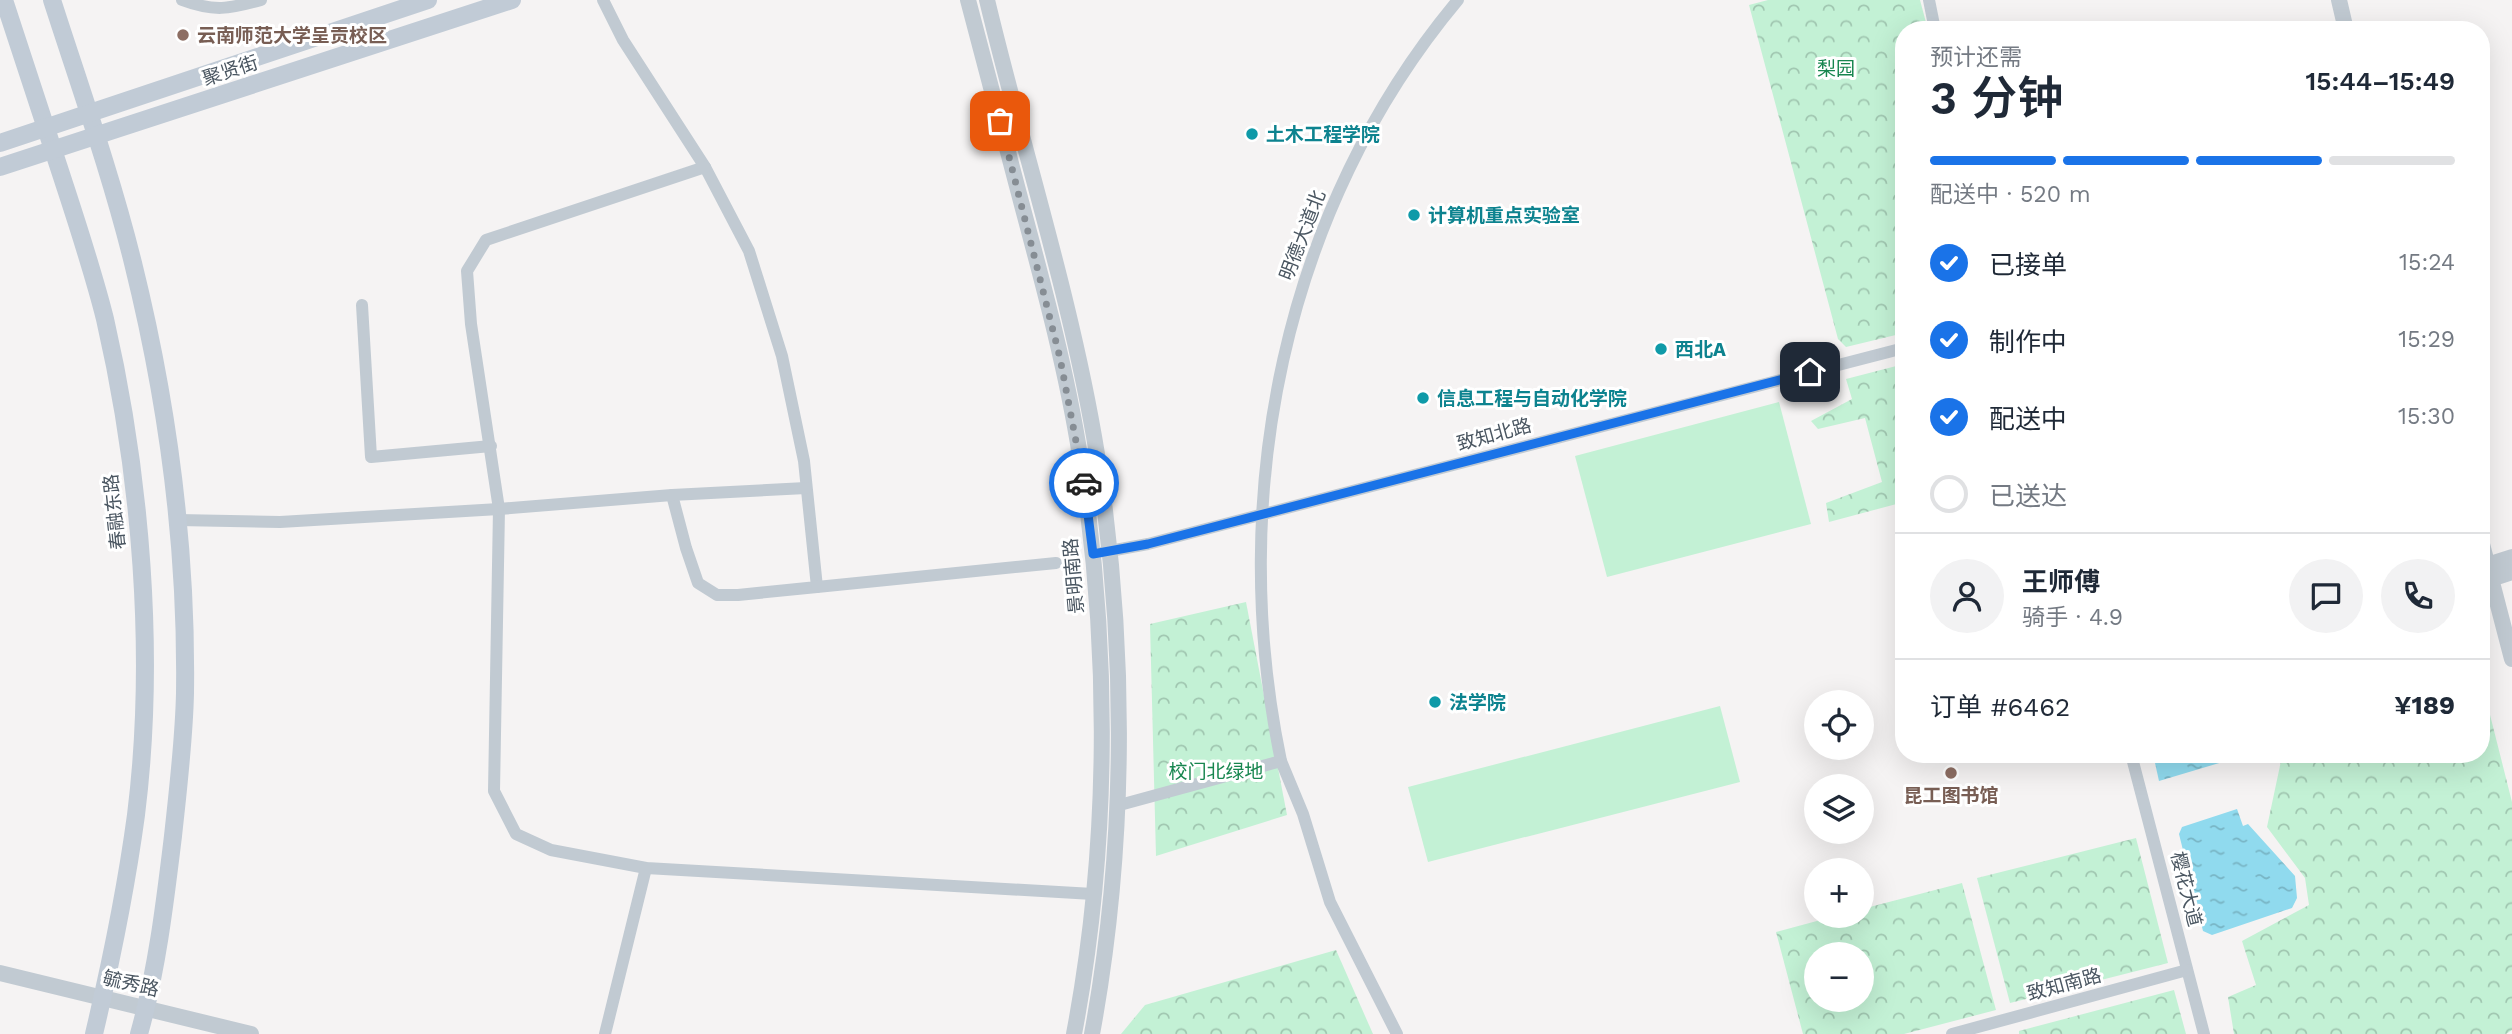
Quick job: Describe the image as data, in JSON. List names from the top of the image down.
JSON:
{
  "streets": {
    "main road": ["聚贤街", "春融东路"],
    "street": [
      "明德大道北",
      "致知北路",
      "景明南路",
      "樱花大道",
      "毓秀路",
      "致知南路"
    ]
  },
  "crossings": [
    ["聚贤街", "春融东路"],
    ["明德大道北", "致知北路"],
    ["致知北路", "景明南路"],
    ["春融东路", "毓秀路"],
    ["樱花大道", "致知南路"]
  ],
  "parks": ["梨园", "校门北绿地"],
  "places": [
    "云南师范大学呈贡校区",
    "土木工程学院",
    "计算机重点实验室",
    "西北A",
    "信息工程与自动化学院",
    "法学院",
    "昆工图书馆"
  ],
  "page": {
    "heading": ["3 分钟", "预计还需", "15:44–15:49"],
    "panel": [
      "王师傅",
      "骑手 · 4.9",
      "订单 #6462",
      "¥189"
    ],
    "bar": "配送中 · 520 m",
    "list": [
      ["已接单", "15:24"],
      ["制作中", "15:29"],
      ["配送中", "15:30"],
      "已送达"
    ],
    "map_buttons": ["+", "−"]
  }
}
